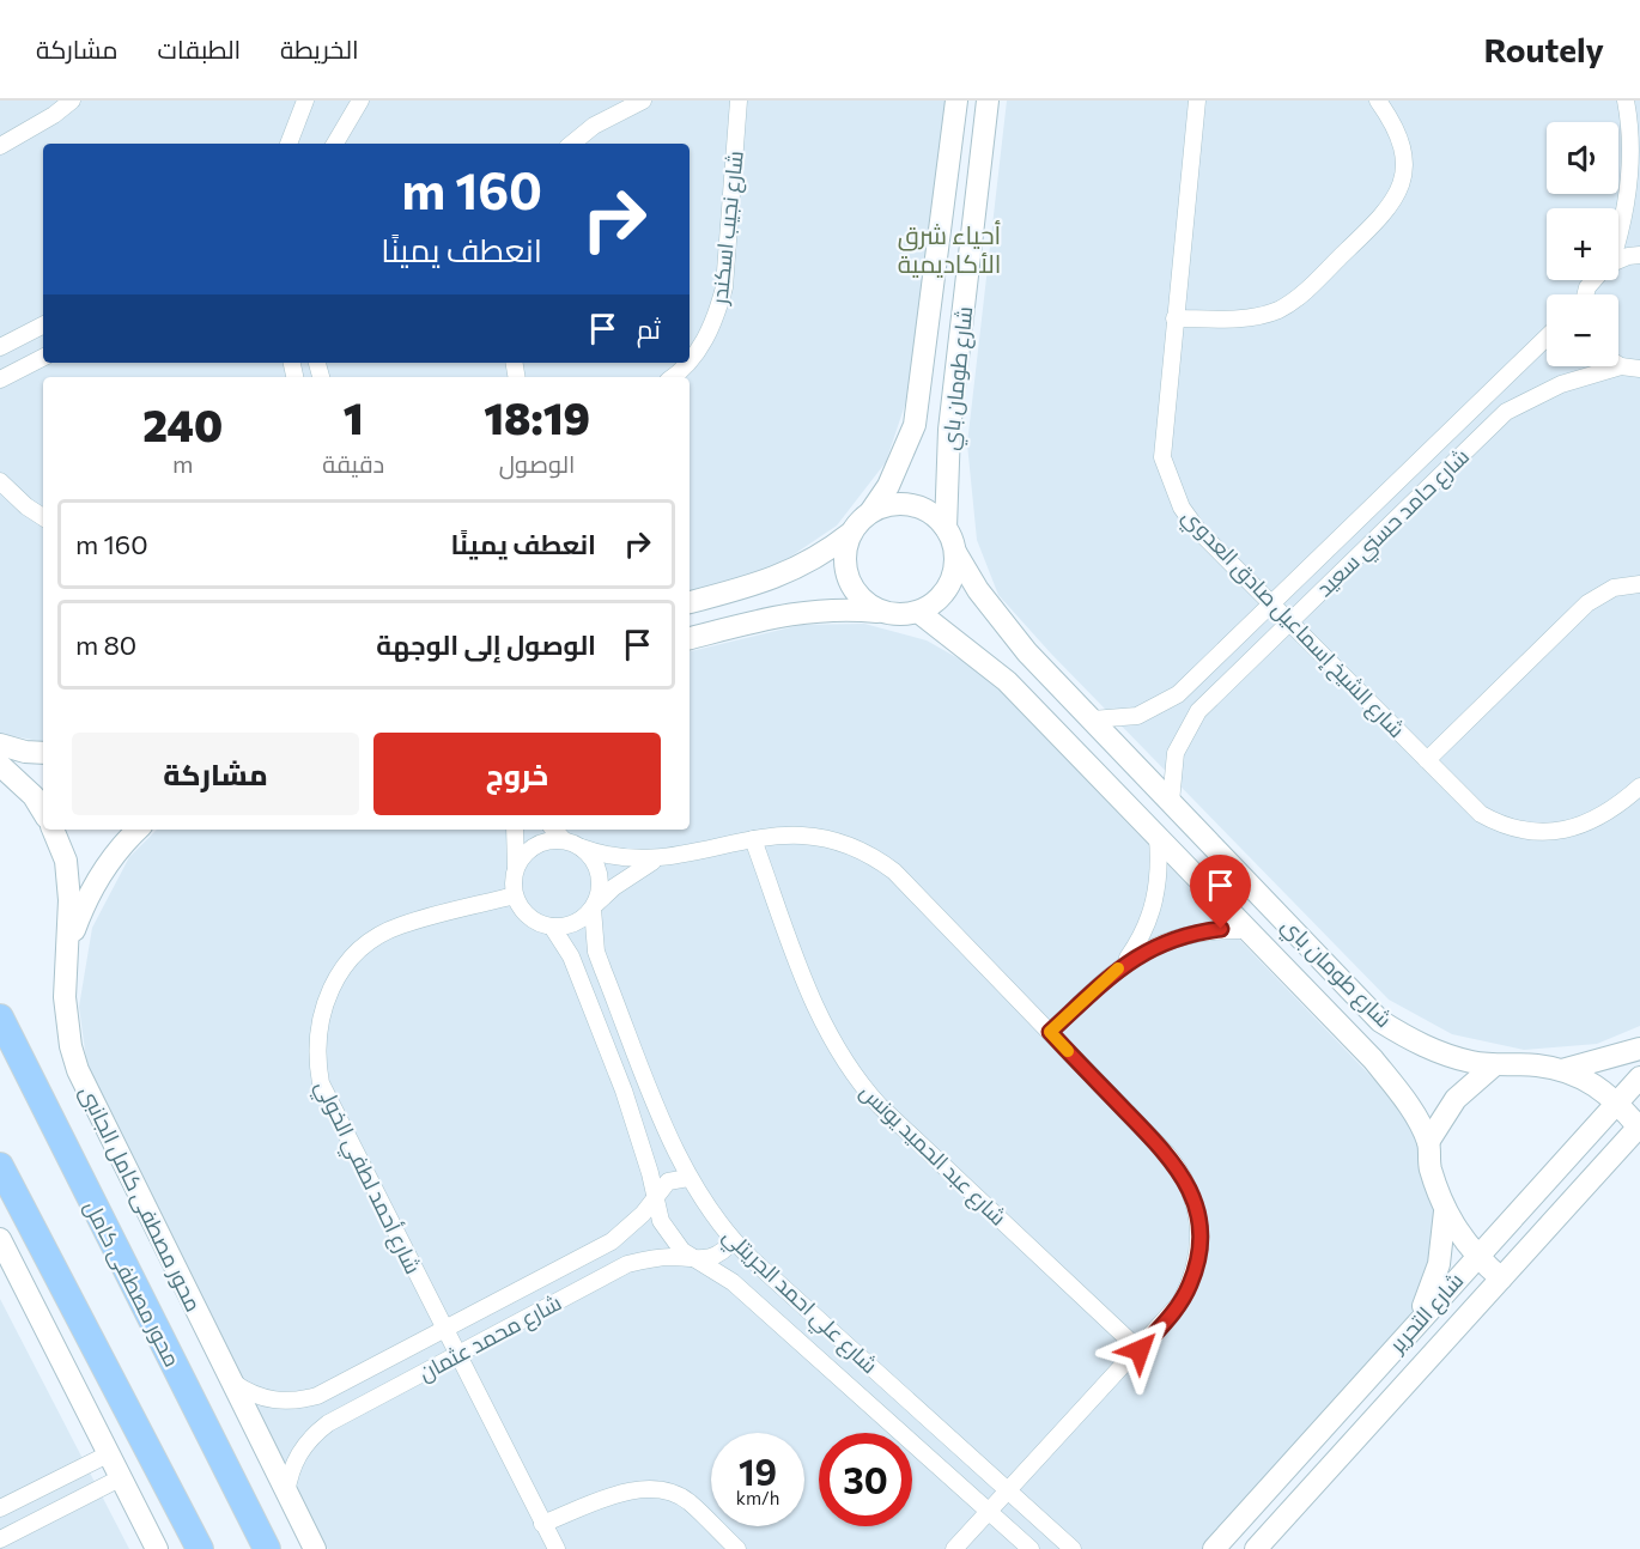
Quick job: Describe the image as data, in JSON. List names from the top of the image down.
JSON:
{
  "streets": {
    "main road": ["محور مصطفى كامل"],
    "street": [
      "شارع نجيب اسكندر",
      "شارع طومان باي",
      "شارع حامد حسني سعيد",
      "شارع الشيخ إسماعيل صادق العدوي",
      "شارع عبد الحميد يونس",
      "شارع أحمد لطفي الخولي",
      "محور مصطفى كامل الجانبى",
      "شارع علي احمد الجريتلي",
      "شارع التحرير",
      "شارع محمد عثمان"
    ]
  },
  "crossings": [
    ["شارع طومان باي", "شارع حامد حسني سعيد"],
    ["شارع طومان باي", "شارع التحرير"],
    ["شارع حامد حسني سعيد", "شارع الشيخ إسماعيل صادق العدوي"],
    ["شارع أحمد لطفي الخولي", "شارع علي احمد الجريتلي"],
    ["شارع أحمد لطفي الخولي", "شارع محمد عثمان"],
    ["محور مصطفى كامل الجانبى", "شارع محمد عثمان"],
    ["شارع علي احمد الجريتلي", "شارع محمد عثمان"]
  ],
  "districts": ["أحياء شرق الأكاديمية"],
  "page": {
    "header": "Routely",
    "nav": ["الخريطة", "الطبقات", "مشاركة"],
    "map_buttons": ["+", "−"],
    "turn": ["160 m", "انعطف يمينًا"],
    "then": "ثم",
    "eta": [
      "18:19",
      "الوصول",
      "1",
      "دقيقة",
      "240",
      "m"
    ],
    "list": [
      {
        "name": "انعطف يمينًا",
        "value": "160 m"
      },
      {
        "name": "الوصول إلى الوجهة",
        "value": "80 m"
      }
    ],
    "buttons": ["خروج", "مشاركة"],
    "speed": "19 km/h",
    "limit": "30"
  }
}
